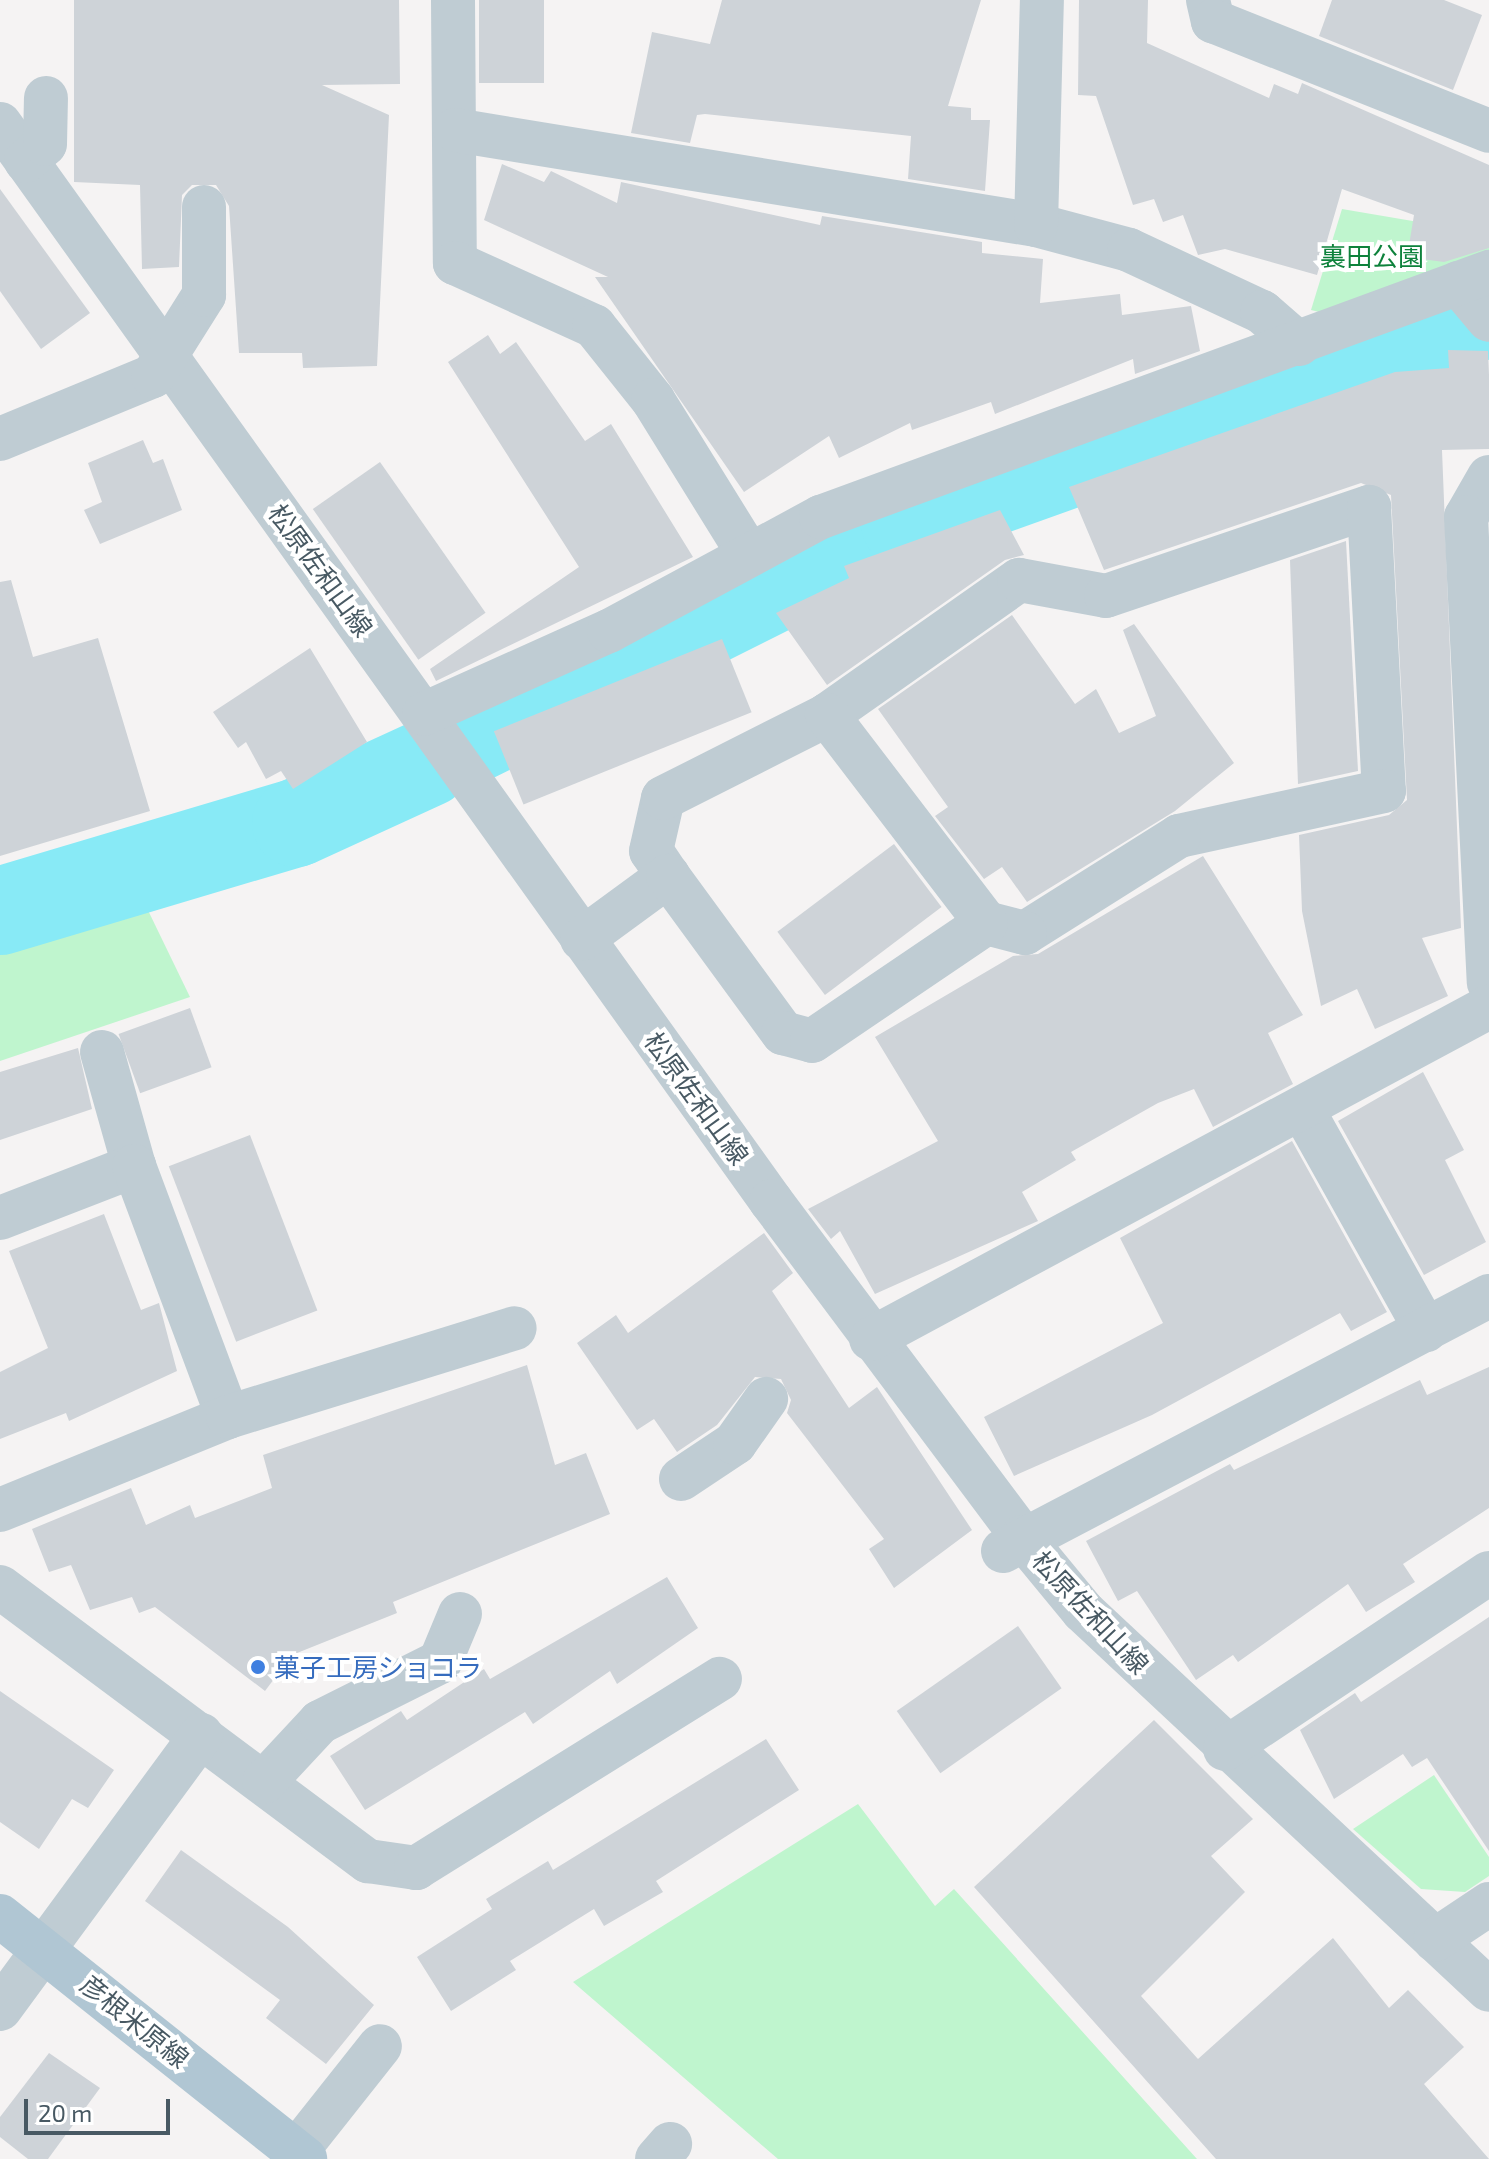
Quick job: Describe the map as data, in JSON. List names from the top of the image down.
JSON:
{
  "streets": {
    "main road": ["彦根米原線"],
    "street": ["松原佐和山線"]
  },
  "parks": ["裏田公園"],
  "places": ["菓子工房ショコラ"],
  "scale_bar": "20 m"
}
